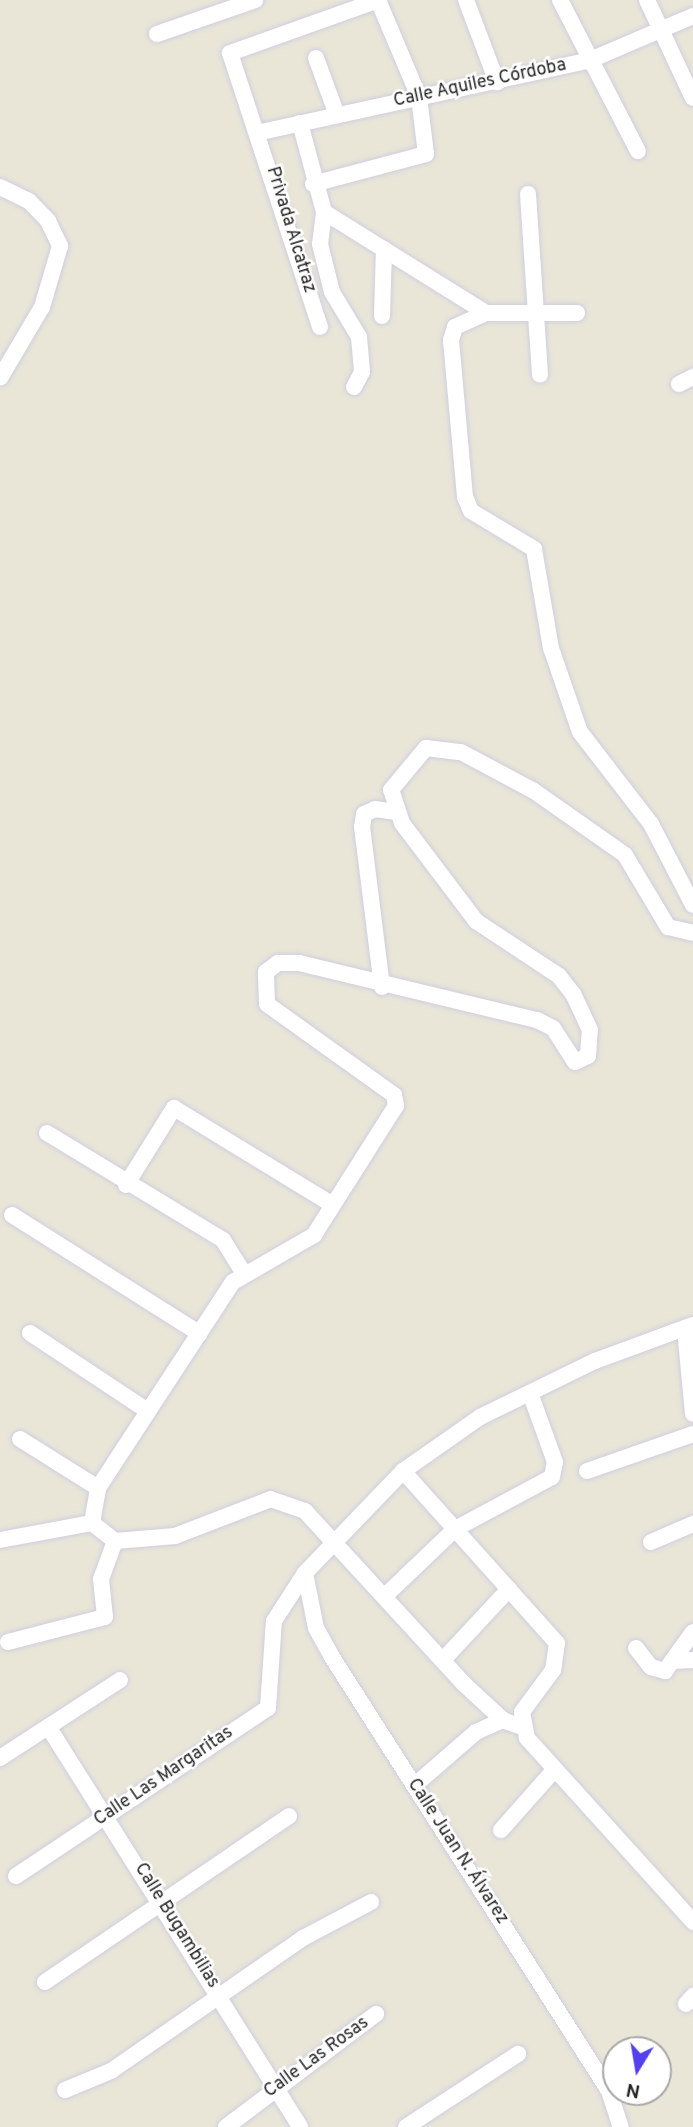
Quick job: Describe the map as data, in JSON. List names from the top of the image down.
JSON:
{
  "streets": {
    "street": [
      "Calle Aquiles Córdoba",
      "Privada Alcatraz",
      "Calle Las Margaritas",
      "Calle Juan N. Álvarez",
      "Calle Bugambilias",
      "Calle Las Rosas"
    ]
  },
  "crossings": [
    ["Calle Aquiles Córdoba", "Privada Alcatraz"],
    ["Calle Las Margaritas", "Calle Juan N. Álvarez"],
    ["Calle Las Margaritas", "Calle Bugambilias"],
    ["Calle Bugambilias", "Calle Las Rosas"]
  ],
  "north": "bottom"
}
